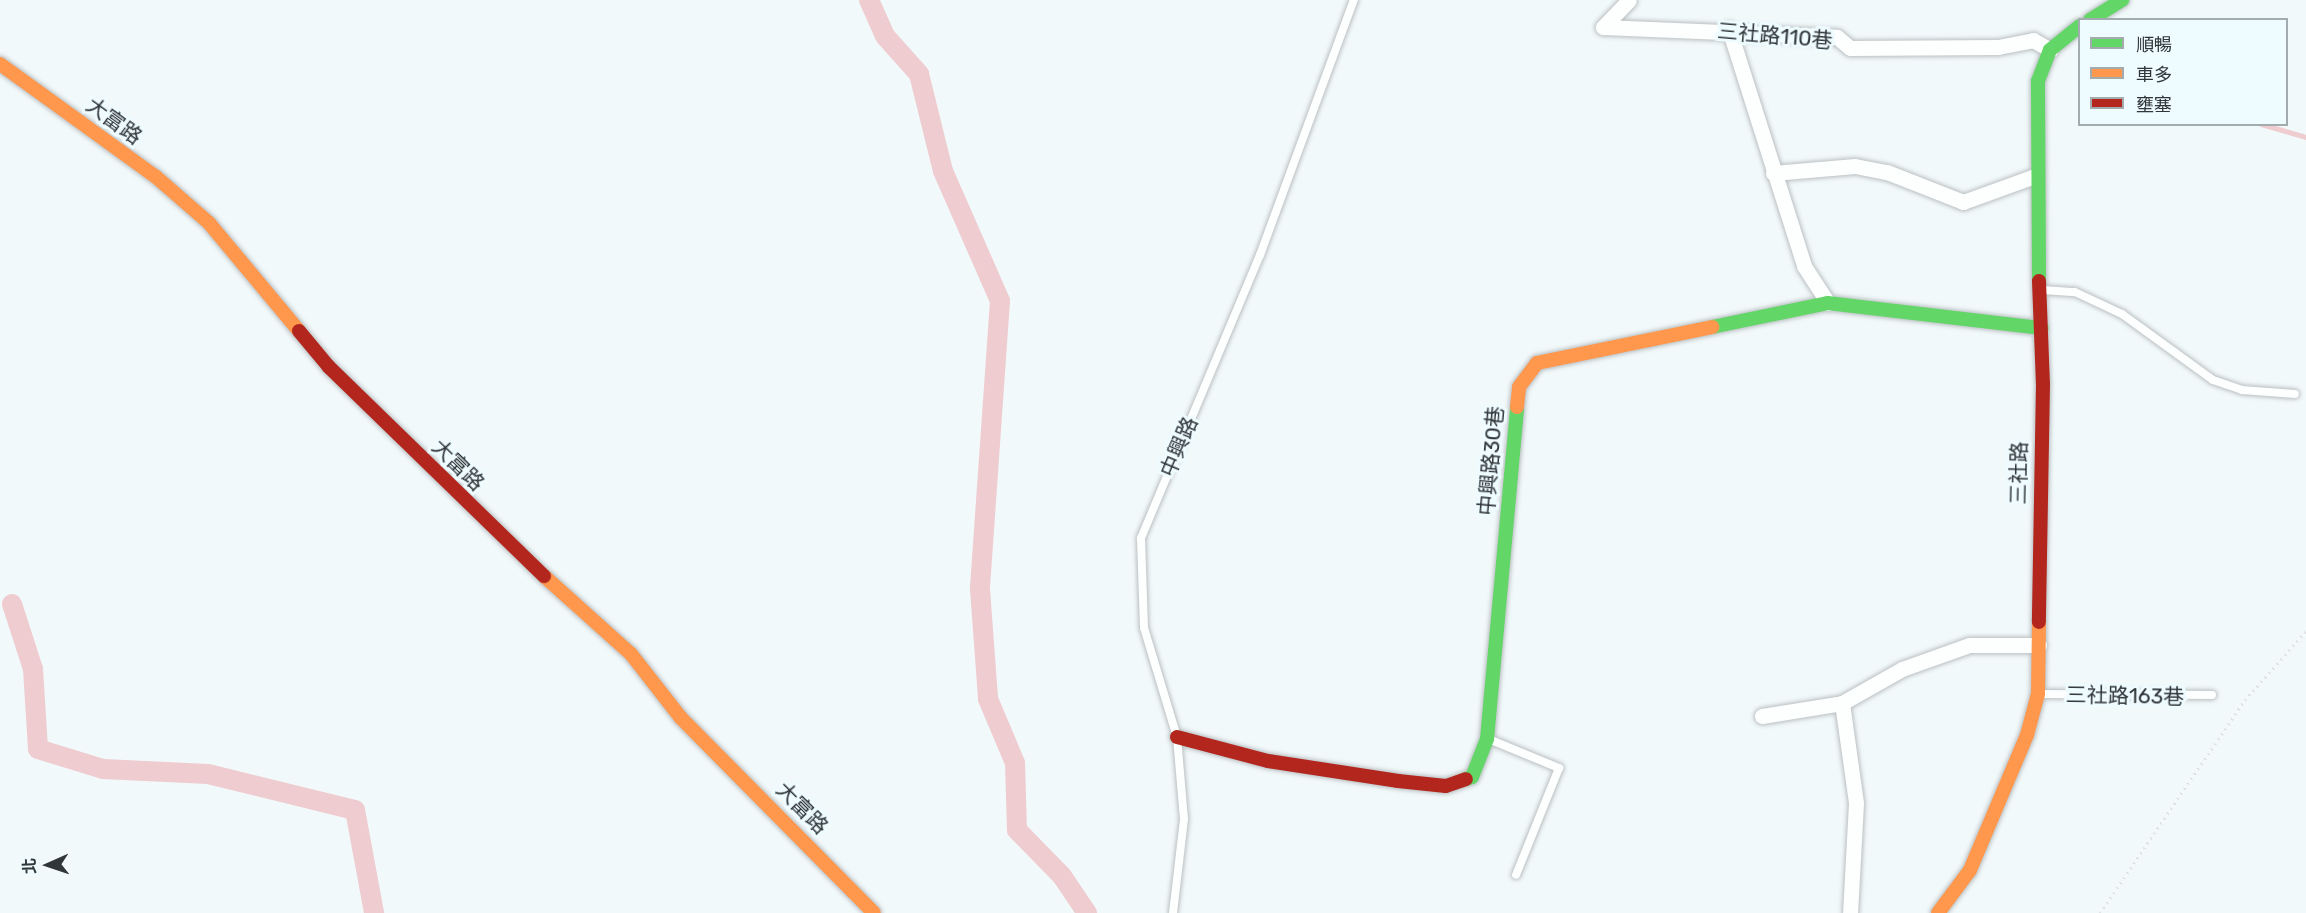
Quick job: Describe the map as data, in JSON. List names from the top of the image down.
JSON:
{
  "streets": {
    "street": [
      "三社路110巷",
      "大富路",
      "中興路30巷",
      "三社路"
    ],
    "lane": ["中興路", "三社路163巷"]
  },
  "crossings": [
    ["三社路110巷", "三社路"],
    ["中興路", "中興路30巷"],
    ["中興路30巷", "三社路"],
    ["三社路", "三社路163巷"]
  ],
  "legend": ["順暢", "車多", "壅塞"],
  "north": "left"
}
